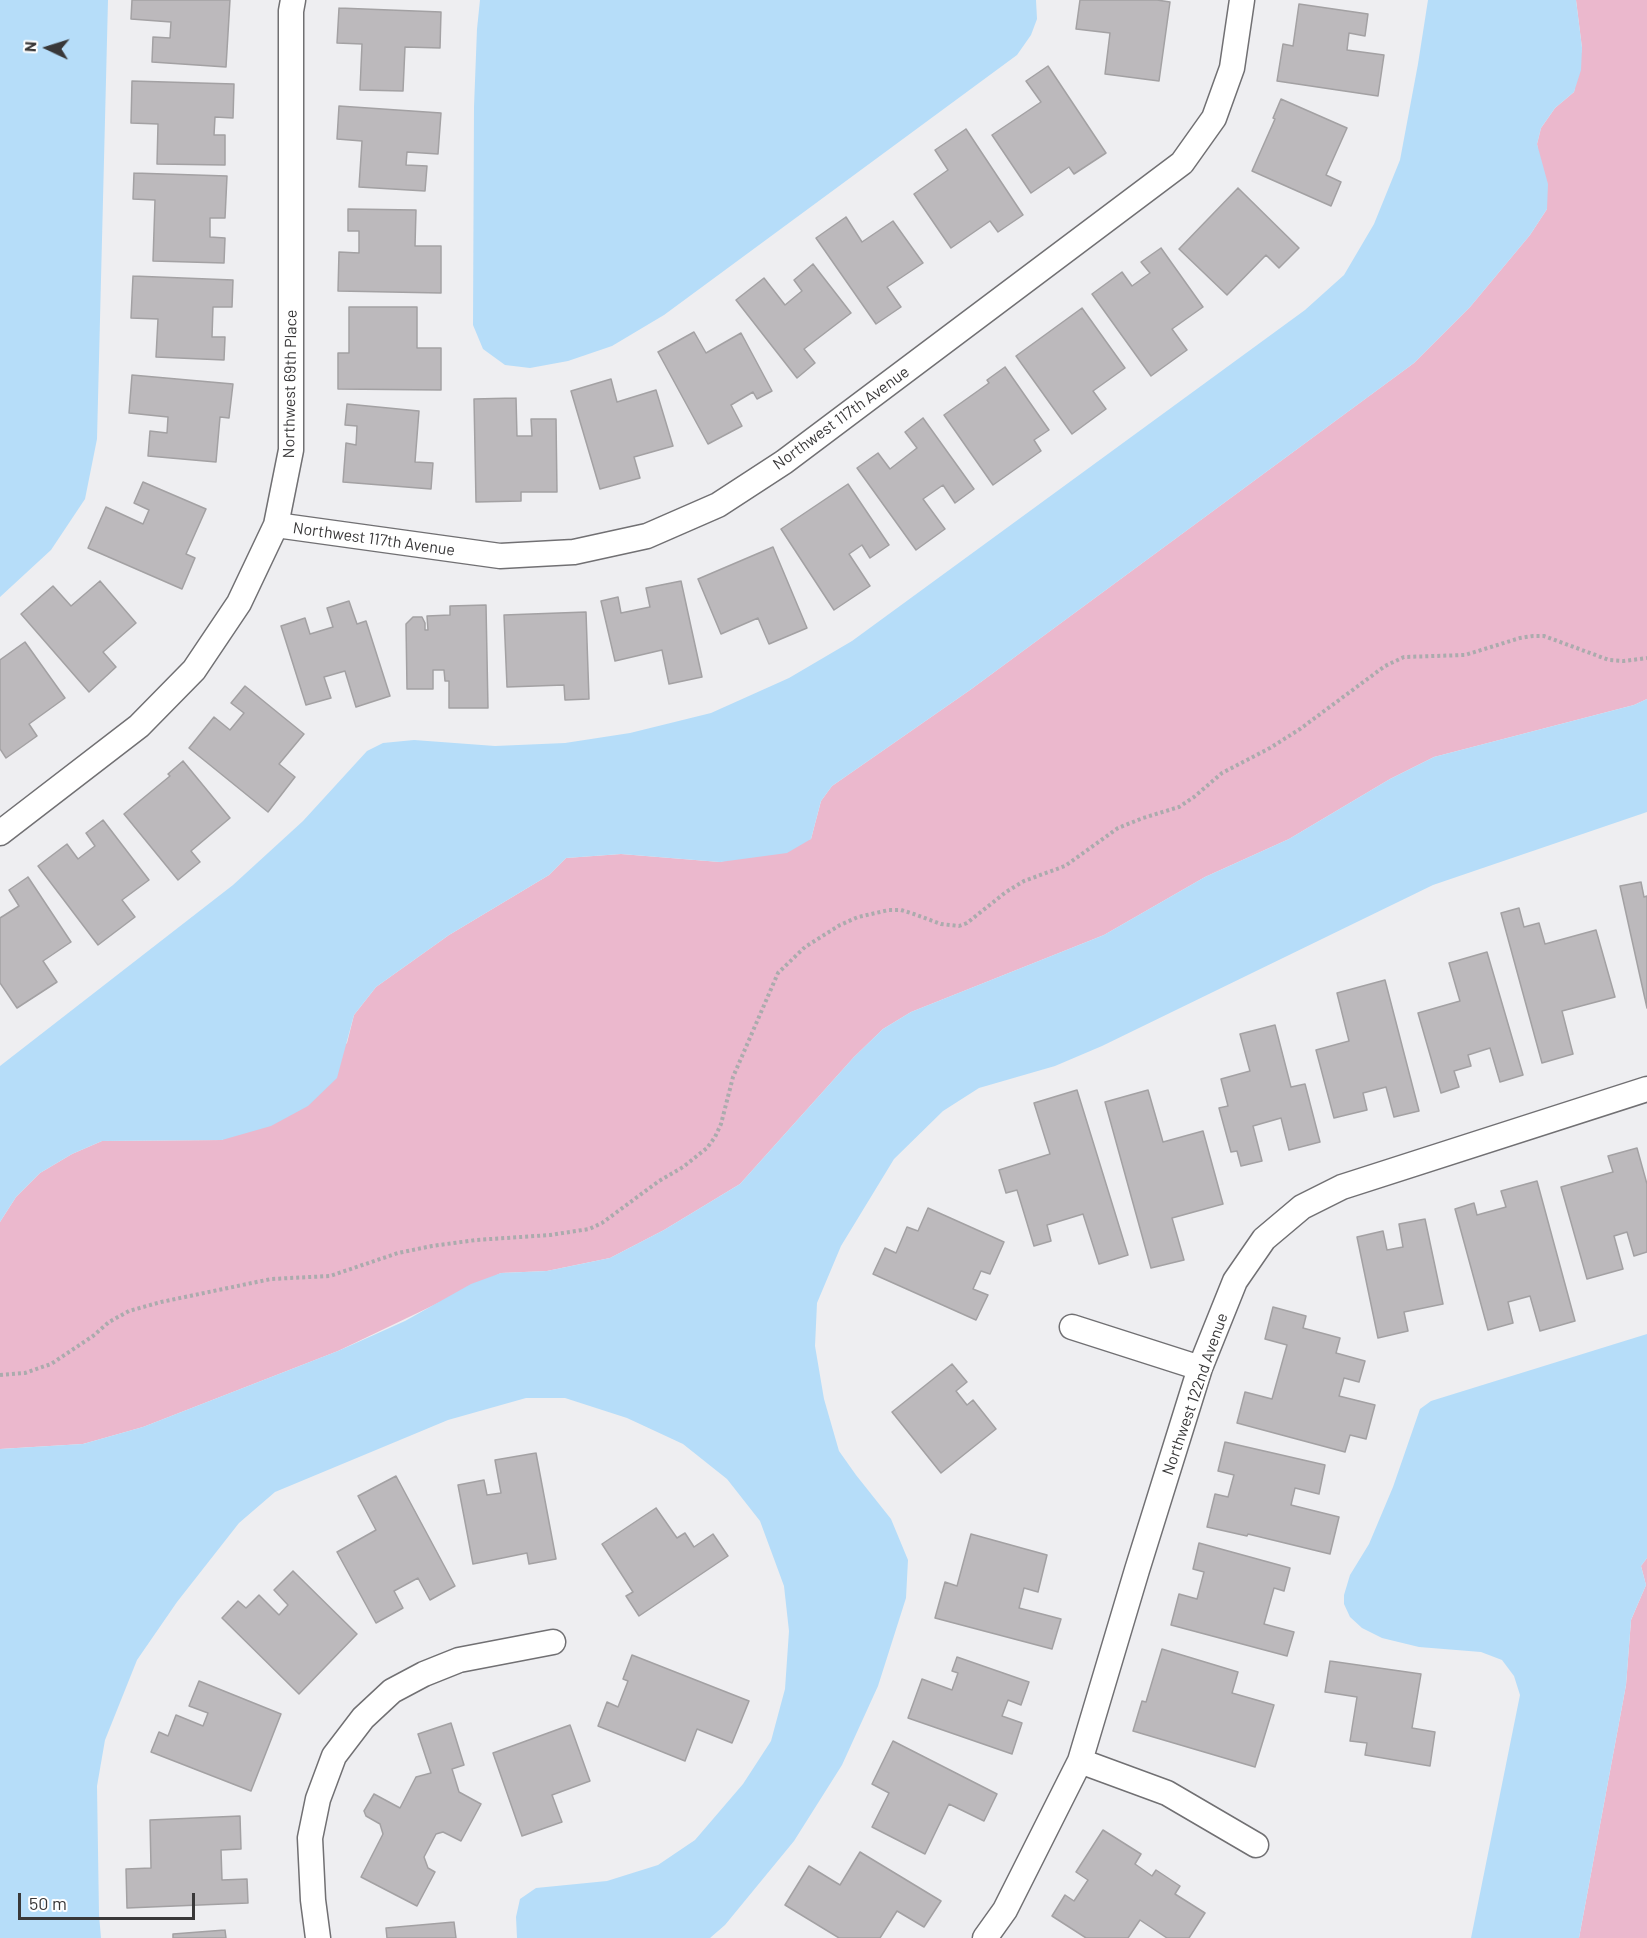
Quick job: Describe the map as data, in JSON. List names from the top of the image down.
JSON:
{
  "streets": {
    "street": ["Northwest 69th Place", "Northwest 117th Avenue", "Northwest 122nd Avenue"]
  },
  "crossings": [
    ["Northwest 69th Place", "Northwest 117th Avenue"]
  ],
  "scale_bar": "50 m",
  "north": "left"
}
